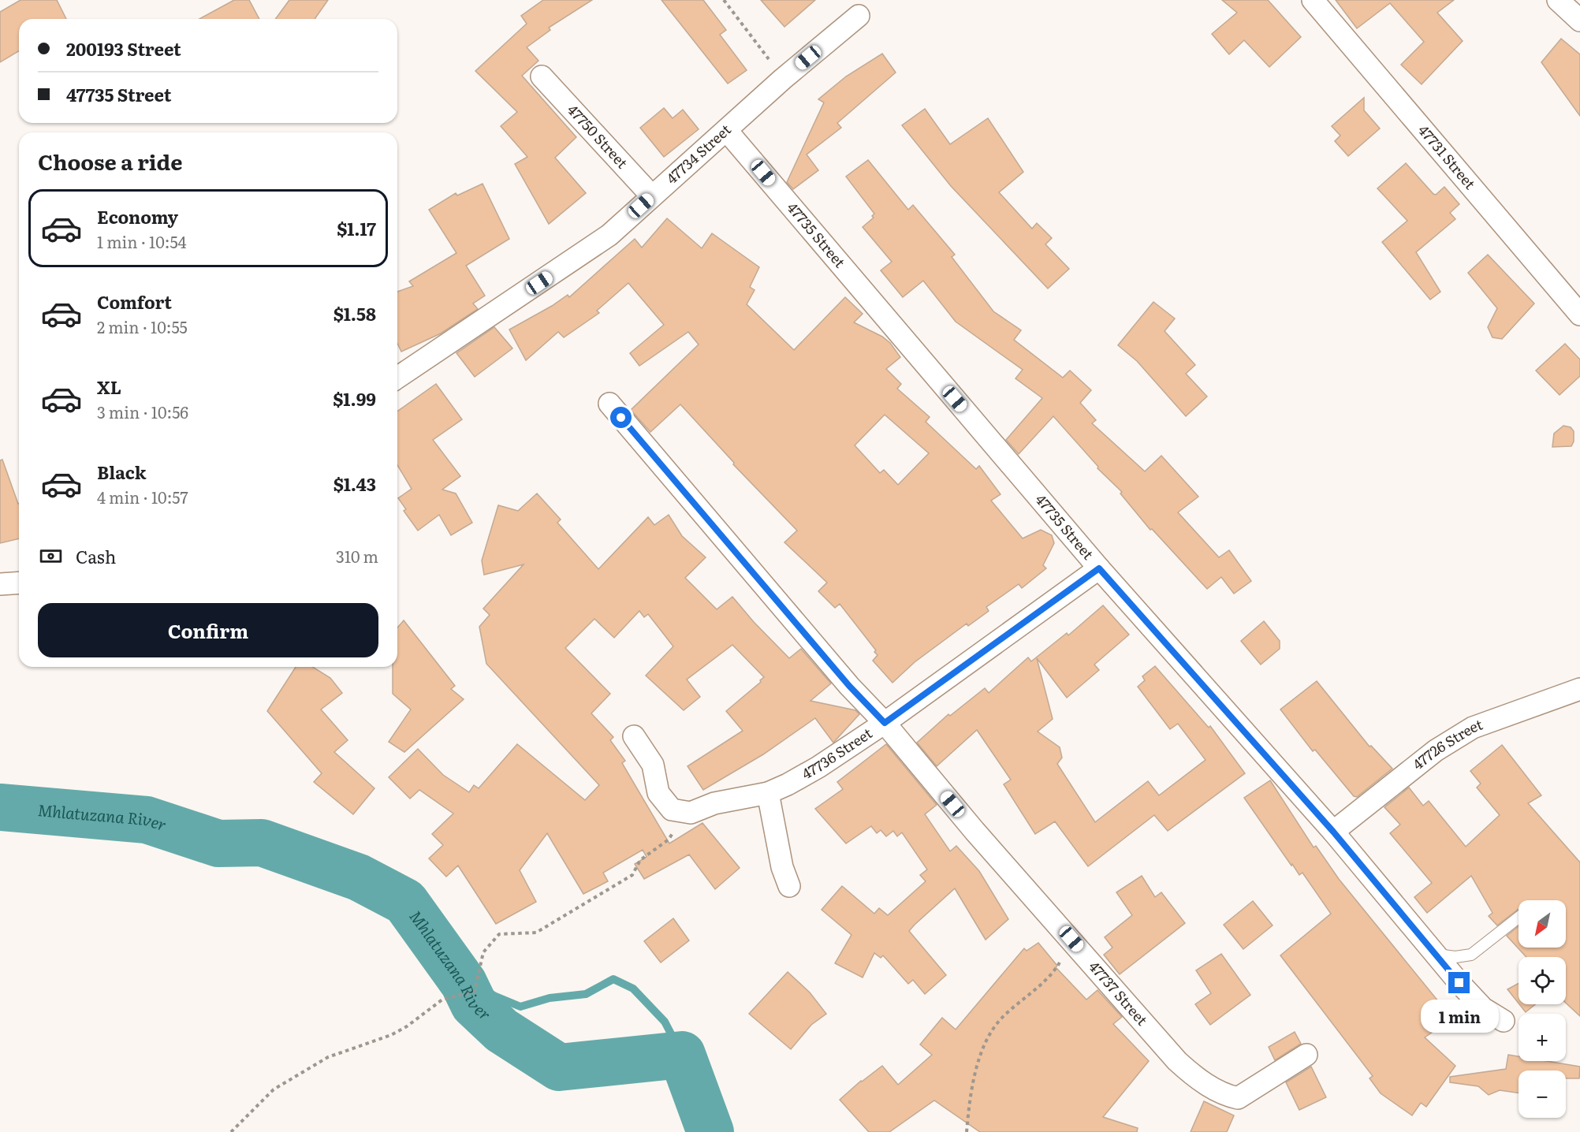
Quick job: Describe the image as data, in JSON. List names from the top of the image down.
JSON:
{
  "streets": {
    "street": [
      "47750 Street",
      "47734 Street",
      "47731 Street",
      "47735 Street",
      "47726 Street",
      "47736 Street",
      "47737 Street"
    ]
  },
  "crossings": [
    ["47750 Street", "47734 Street"],
    ["47734 Street", "47735 Street"],
    ["47735 Street", "47726 Street"],
    ["47735 Street", "47736 Street"],
    ["47736 Street", "47737 Street"]
  ],
  "water": ["Mhlatuzana River"],
  "north": "bottom left",
  "page": {
    "banner": ["200193 Street", "47735 Street"],
    "heading": "Choose a ride",
    "list": [
      {
        "name": "Economy",
        "note": "1 min · 10:54",
        "value": "$1.17"
      },
      {
        "name": "Comfort",
        "note": "2 min · 10:55",
        "value": "$1.58"
      },
      {
        "name": "XL",
        "note": "3 min · 10:56",
        "value": "$1.99"
      },
      {
        "name": "Black",
        "note": "4 min · 10:57",
        "value": "$1.43"
      }
    ],
    "pay": ["Cash", "310 m"],
    "buttons": "Confirm",
    "map_buttons": ["+", "−"],
    "bubble": "1 min"
  }
}
